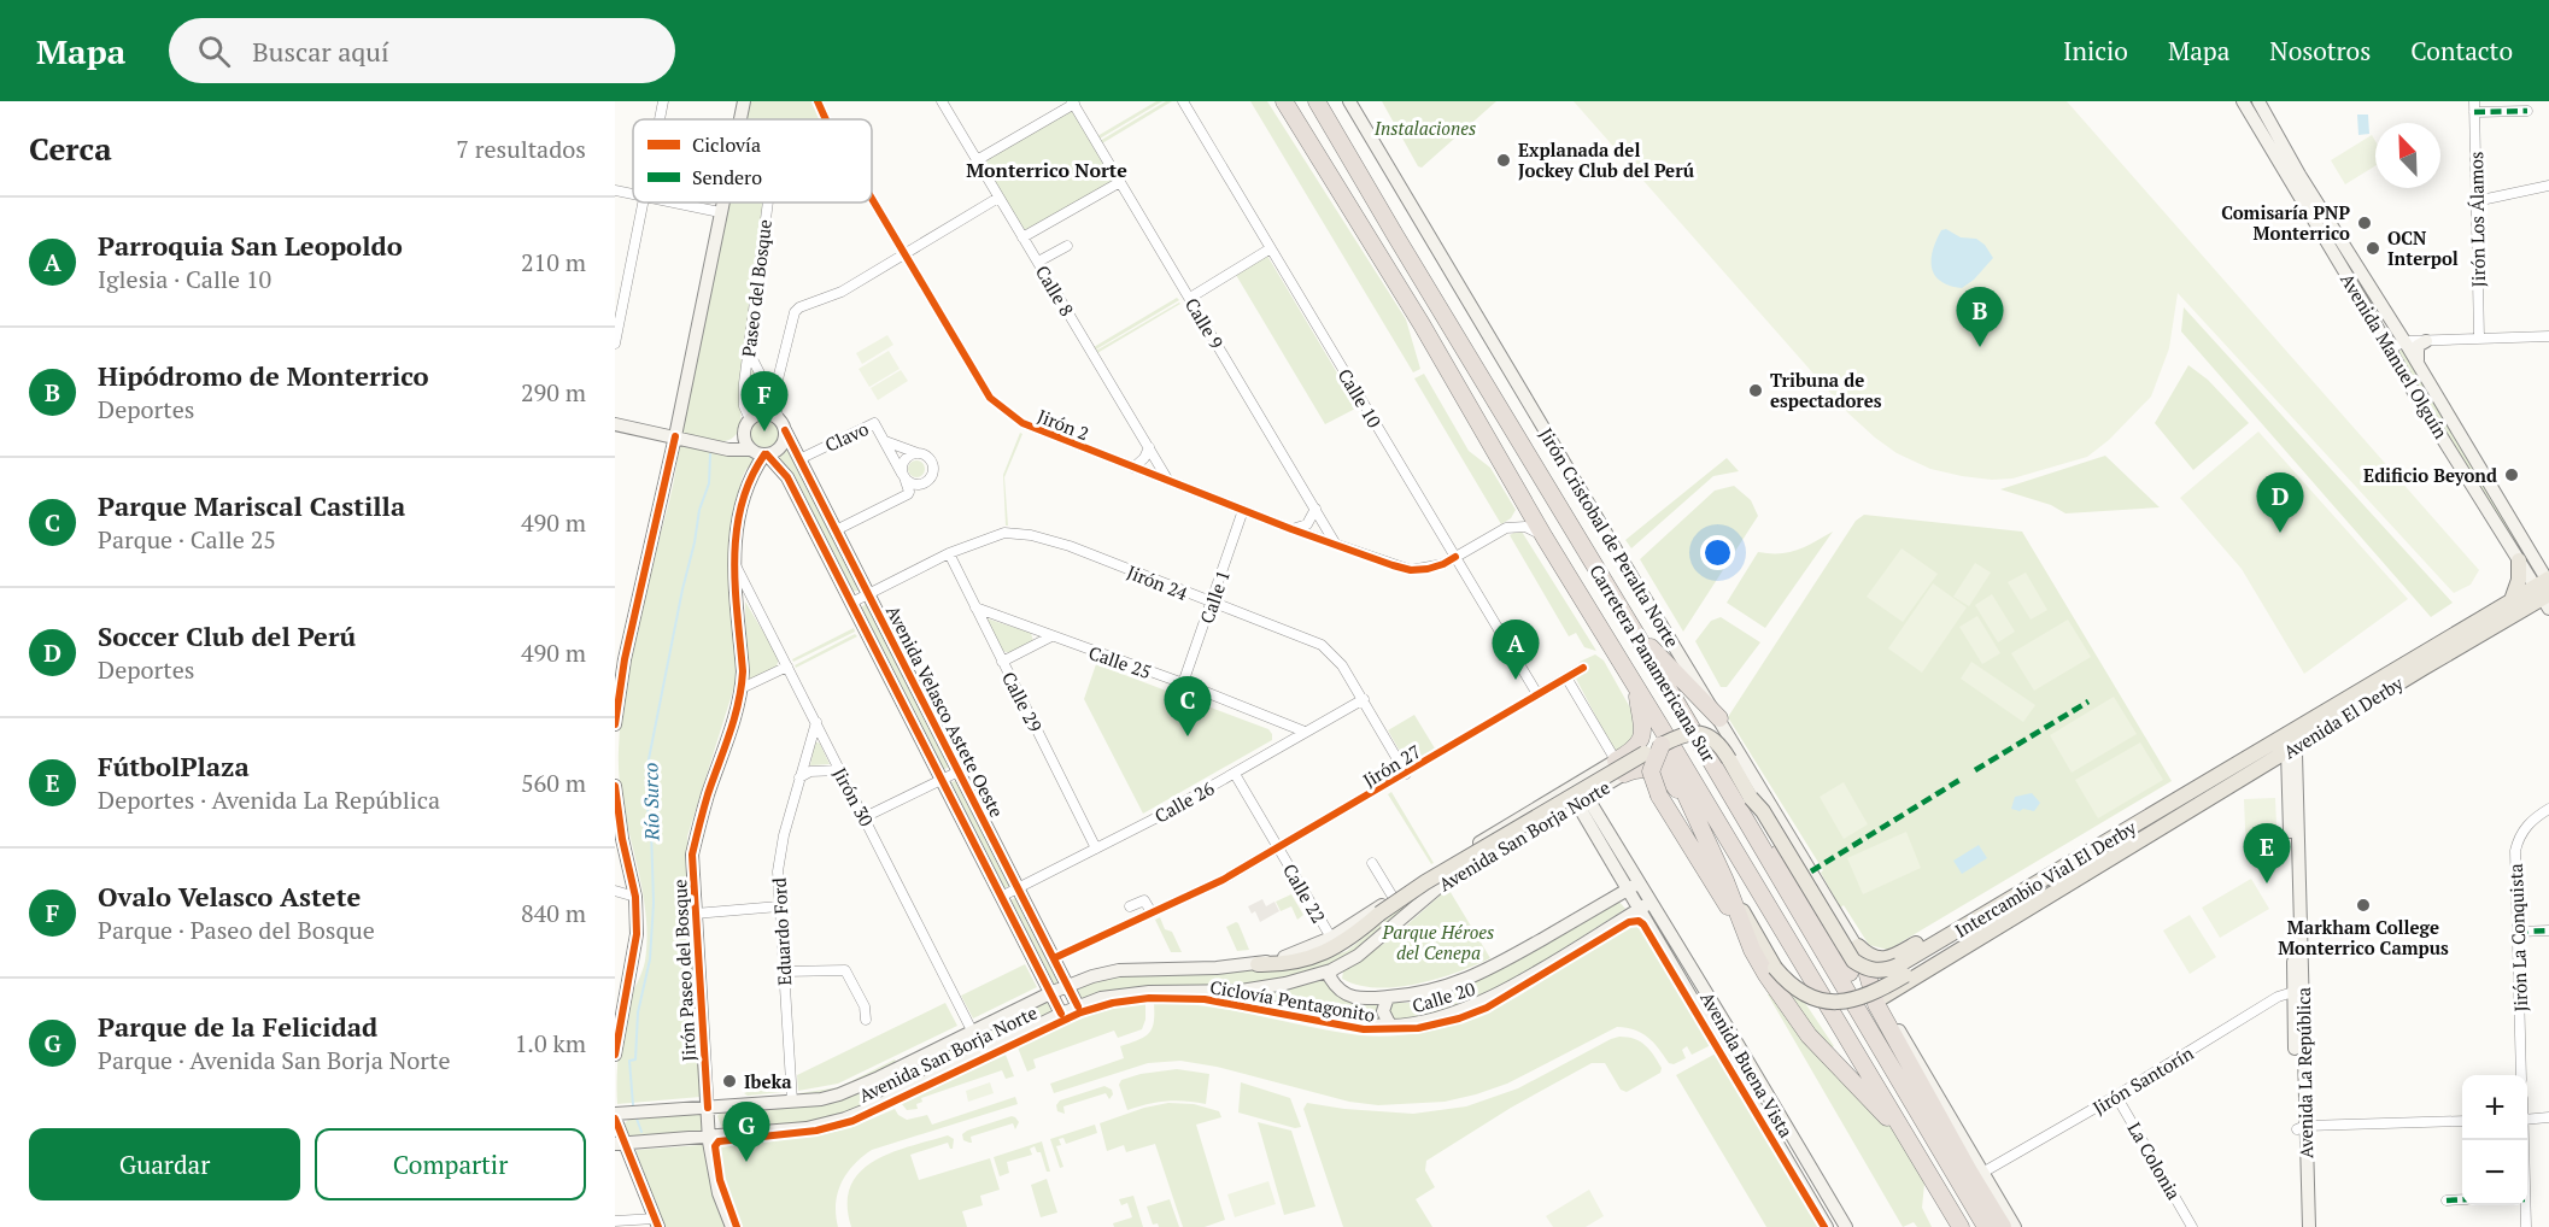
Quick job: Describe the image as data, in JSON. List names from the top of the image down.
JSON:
{
  "streets": {
    "highway": ["Carretera Panamericana Sur"],
    "main road": ["Avenida El Derby", "Intercambio Vial El Derby"],
    "street": [
      "Jirón Los Álamos",
      "Paseo del Bosque",
      "Calle 8",
      "Calle 9",
      "Avenida Manuel Olguín",
      "Calle 10",
      "Jirón 2",
      "Clavo",
      "Jirón Cristobal de Peralta Norte",
      "Jirón 24",
      "Calle 1",
      "Calle 25",
      "Calle 29",
      "Avenida Velasco Astete Oeste",
      "Jirón 27",
      "Jirón 30",
      "Calle 26",
      "Avenida San Borja Norte",
      "Calle 22",
      "Eduardo Ford",
      "Jirón La Conquista",
      "Jirón Paseo del Bosque",
      "Calle 20",
      "Avenida Buena Vista",
      "Avenida La República",
      "Jirón Santorín",
      "La Colonia"
    ],
    "cycle path": ["Ciclovía Pentagonito"]
  },
  "crossings": [
    ["Paseo del Bosque", "Avenida Velasco Astete Oeste"],
    ["Paseo del Bosque", "Jirón Paseo del Bosque"],
    ["Calle 8", "Jirón 2"],
    ["Calle 9", "Jirón 2"],
    ["Avenida Manuel Olguín", "Avenida El Derby"],
    ["Calle 10", "Jirón 2"],
    ["Calle 10", "Jirón 27"],
    ["Jirón 2", "Calle 1"],
    ["Jirón 2", "Carretera Panamericana Sur"],
    ["Clavo", "Avenida Velasco Astete Oeste"],
    ["Jirón Cristobal de Peralta Norte", "Jirón Santorín"],
    ["Jirón 24", "Calle 1"],
    ["Jirón 24", "Calle 29"],
    ["Jirón 24", "Avenida Velasco Astete Oeste"],
    ["Jirón 24", "Jirón 27"],
    ["Jirón 24", "Calle 26"],
    ["Calle 1", "Calle 25"],
    ["Calle 25", "Calle 29"],
    ["Calle 25", "Calle 26"],
    ["Calle 29", "Calle 26"],
    ["Avenida Velasco Astete Oeste", "Jirón 27"],
    ["Avenida Velasco Astete Oeste", "Calle 26"],
    ["Avenida Velasco Astete Oeste", "Avenida San Borja Norte"],
    ["Avenida Velasco Astete Oeste", "Jirón Paseo del Bosque"],
    ["Avenida El Derby", "Intercambio Vial El Derby"],
    ["Avenida El Derby", "Avenida La República"],
    ["Jirón 27", "Calle 22"],
    ["Jirón 30", "Avenida San Borja Norte"],
    ["Jirón 30", "Eduardo Ford"],
    ["Jirón 30", "Jirón Paseo del Bosque"],
    ["Calle 26", "Calle 22"],
    ["Avenida San Borja Norte", "Calle 22"],
    ["Avenida San Borja Norte", "Eduardo Ford"],
    ["Avenida San Borja Norte", "Jirón Paseo del Bosque"],
    ["Avenida San Borja Norte", "Calle 20"],
    ["Avenida San Borja Norte", "Avenida Buena Vista"],
    ["Calle 20", "Avenida Buena Vista"],
    ["Avenida La República", "Jirón Santorín"],
    ["Jirón Santorín", "La Colonia"]
  ],
  "districts": ["Monterrico Norte"],
  "water": ["Río Surco"],
  "parks": ["Instalaciones", "Parque Héroes del Cenepa"],
  "places": [
    "Explanada del Jockey Club del Perú",
    "Comisaría PNP Monterrico",
    "OCN Interpol",
    "Tribuna de espectadores",
    "Edificio Beyond",
    "Markham College Monterrico Campus",
    "Ibeka"
  ],
  "legend": ["Ciclovía", "Sendero"],
  "north": "top left",
  "page": {
    "header": "Mapa",
    "search": "Buscar aquí",
    "nav": [
      "Inicio",
      "Mapa",
      "Nosotros",
      "Contacto"
    ],
    "heading": ["Cerca", "7 resultados"],
    "list": [
      {
        "mark": "A",
        "name": "Parroquia San Leopoldo",
        "note": "Iglesia · Calle 10",
        "value": "210 m"
      },
      {
        "mark": "B",
        "name": "Hipódromo de Monterrico",
        "note": "Deportes",
        "value": "290 m"
      },
      {
        "mark": "C",
        "name": "Parque Mariscal Castilla",
        "note": "Parque · Calle 25",
        "value": "490 m"
      },
      {
        "mark": "D",
        "name": "Soccer Club del Perú",
        "note": "Deportes",
        "value": "490 m"
      },
      {
        "mark": "E",
        "name": "FútbolPlaza",
        "note": "Deportes · Avenida La República",
        "value": "560 m"
      },
      {
        "mark": "F",
        "name": "Ovalo Velasco Astete",
        "note": "Parque · Paseo del Bosque",
        "value": "840 m"
      },
      {
        "mark": "G",
        "name": "Parque de la Felicidad",
        "note": "Parque · Avenida San Borja Norte",
        "value": "1.0 km"
      }
    ],
    "pins": [
      "B",
      "F",
      "D",
      "A",
      "C",
      "E",
      "G"
    ],
    "map_buttons": ["+", "−"],
    "buttons": ["Guardar", "Compartir"]
  }
}
